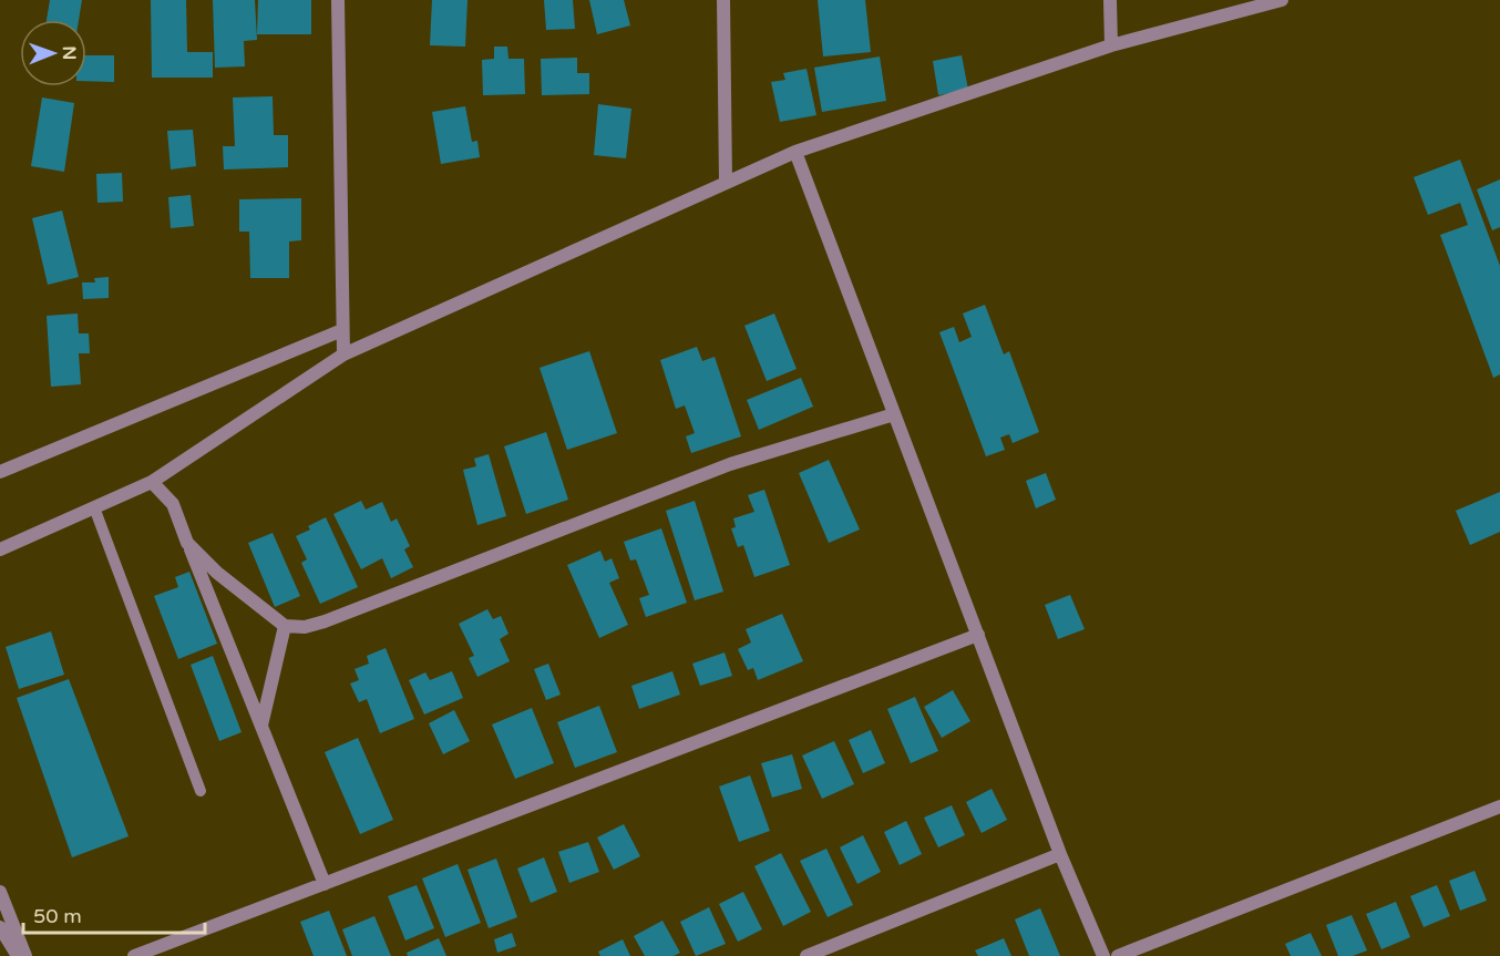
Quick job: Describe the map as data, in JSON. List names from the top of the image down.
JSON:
{
  "scale_bar": "50 m",
  "north": "right"
}
